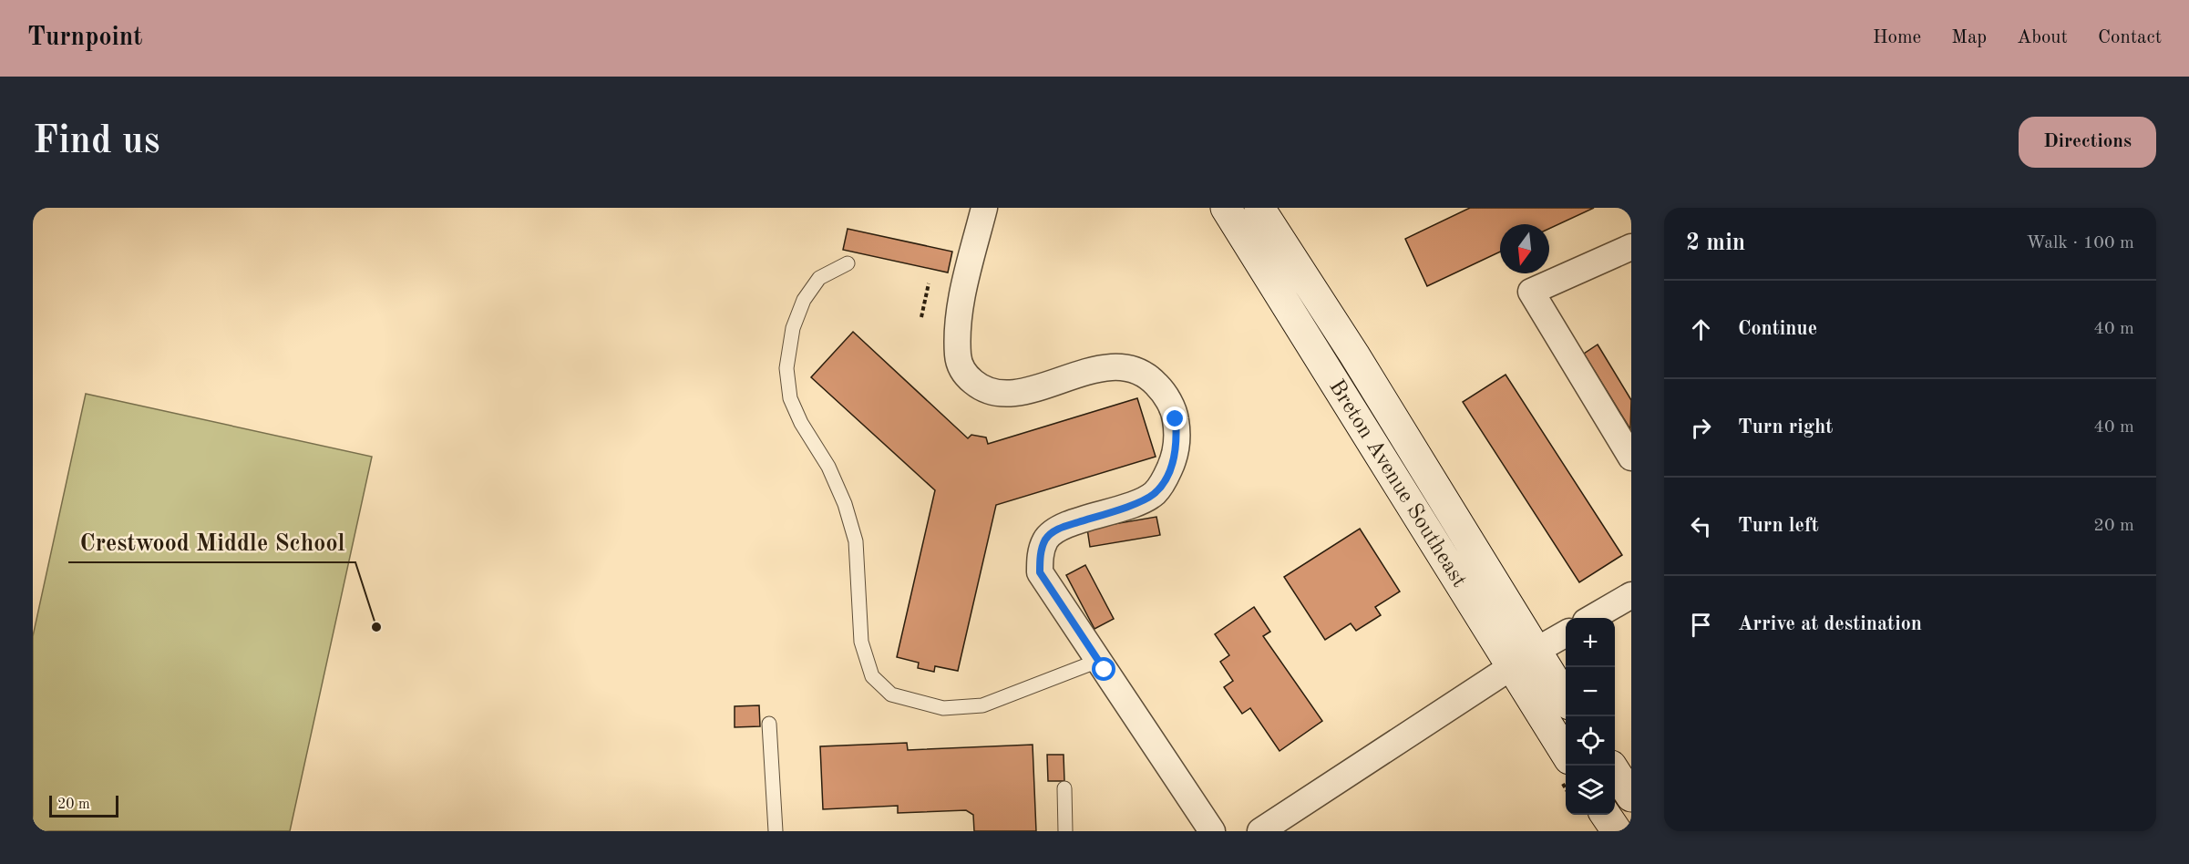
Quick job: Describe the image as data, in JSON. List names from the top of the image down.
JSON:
{
  "streets": {
    "main road": ["Breton Avenue Southeast"]
  },
  "places": ["Crestwood Middle School"],
  "scale_bar": "20 m",
  "north": "bottom",
  "page": {
    "header": "Turnpoint",
    "nav": [
      "Home",
      "Map",
      "About",
      "Contact"
    ],
    "buttons": "Directions",
    "title": "Find us",
    "heading": ["2 min", "Walk · 100 m"],
    "list": [
      ["Continue", "40 m"],
      ["Turn right", "40 m"],
      ["Turn left", "20 m"],
      "Arrive at destination"
    ],
    "map_buttons": ["+", "−"],
    "scale": "20 m"
  }
}
